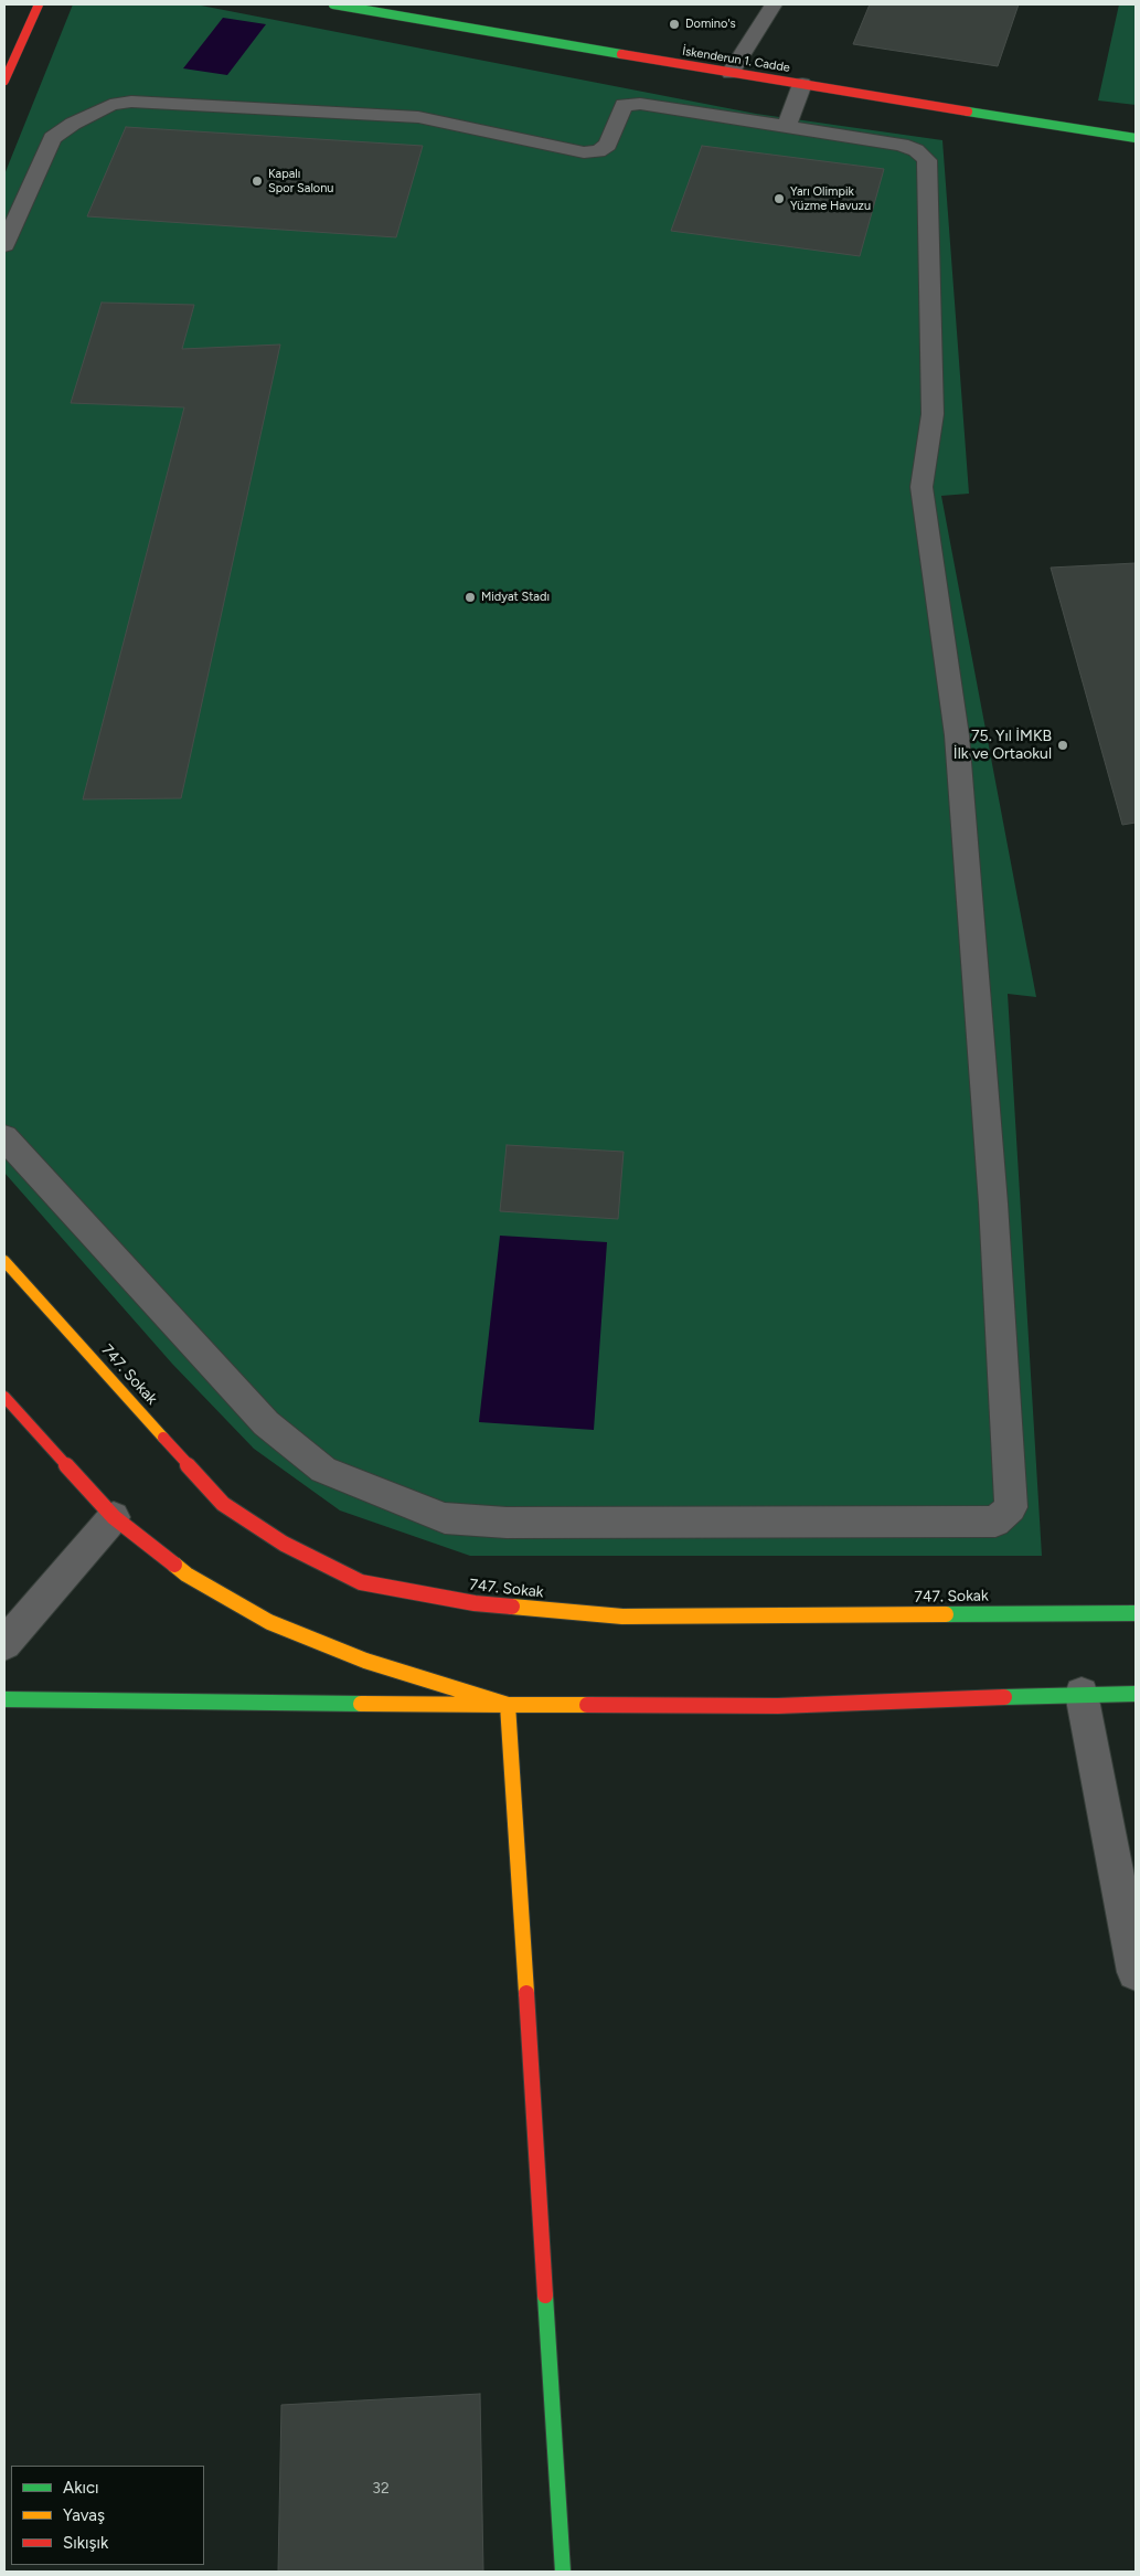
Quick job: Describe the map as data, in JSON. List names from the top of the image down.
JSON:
{
  "streets": {
    "street": ["İskenderun 1. Cadde", "747. Sokak"]
  },
  "places": [
    "Domino's",
    "Kapalı Spor Salonu",
    "Yarı Olimpik Yüzme Havuzu",
    "Midyat Stadı",
    "75. Yıl İMKB İlk ve Ortaokul"
  ],
  "house_numbers": ["32"],
  "legend": ["Akıcı", "Yavaş", "Sıkışık"]
}
